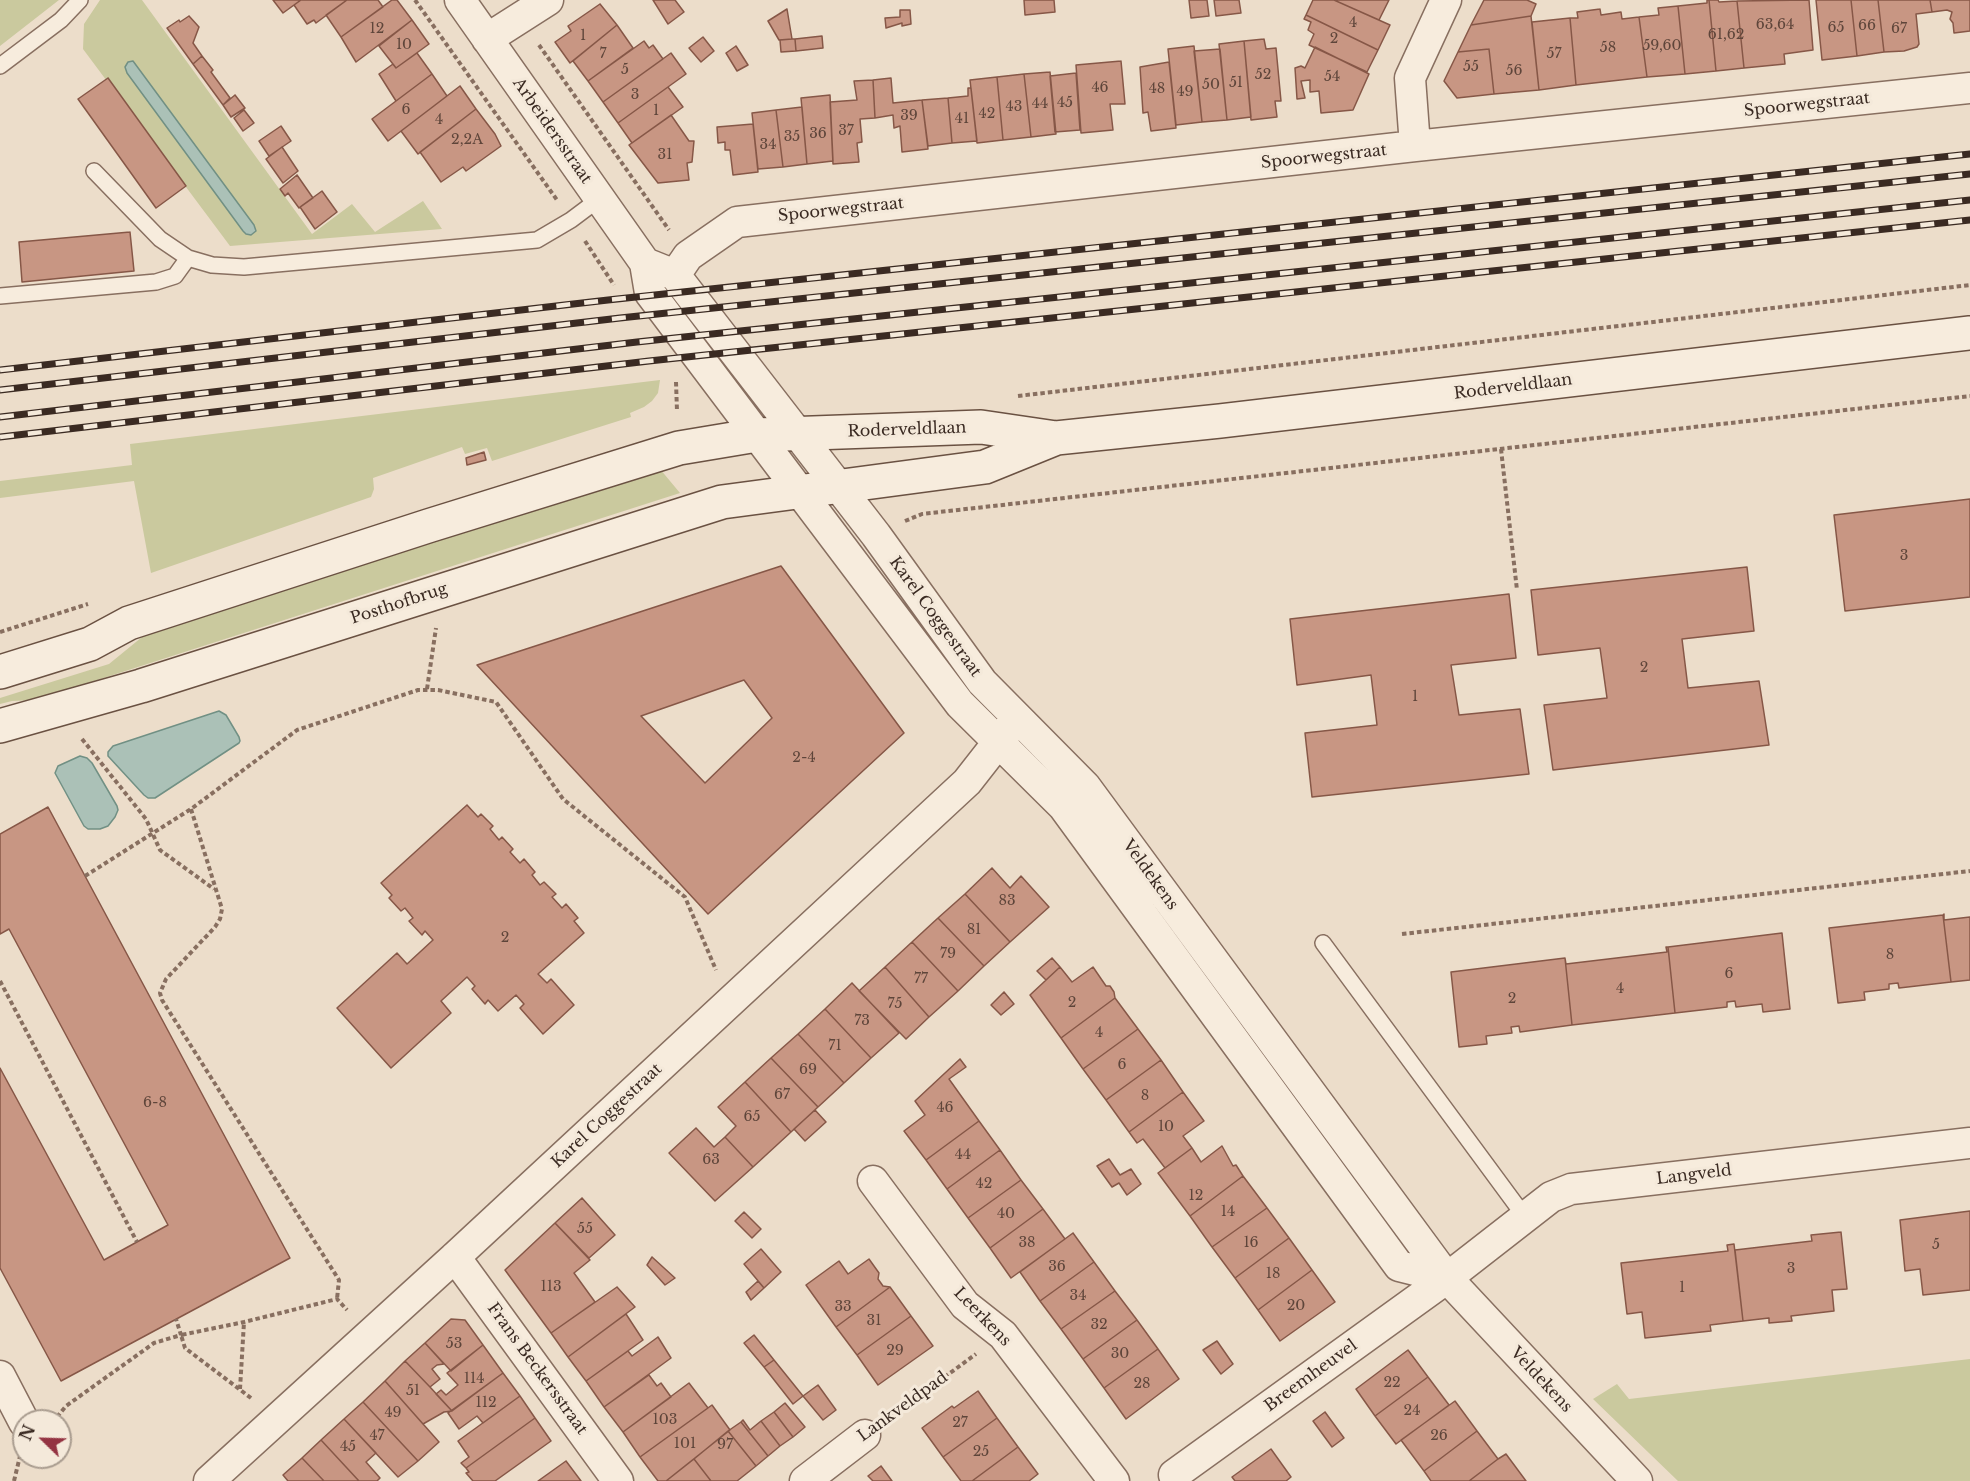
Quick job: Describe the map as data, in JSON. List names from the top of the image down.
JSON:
{
  "streets": {
    "street": [
      "Spoorwegstraat",
      "Arbeidersstraat",
      "Roderveldlaan",
      "Posthofbrug",
      "Karel Coggestraat",
      "Veldekens",
      "Langveld",
      "Leerkens",
      "Frans Beckersstraat",
      "Breemheuvel",
      "Lankveldpad"
    ]
  },
  "crossings": [
    ["Spoorwegstraat", "Karel Coggestraat"],
    ["Arbeidersstraat", "Roderveldlaan"],
    ["Arbeidersstraat", "Karel Coggestraat"],
    ["Roderveldlaan", "Posthofbrug"],
    ["Roderveldlaan", "Karel Coggestraat"],
    ["Posthofbrug", "Karel Coggestraat"],
    ["Karel Coggestraat", "Veldekens"],
    ["Karel Coggestraat", "Frans Beckersstraat"],
    ["Veldekens", "Langveld"],
    ["Veldekens", "Breemheuvel"],
    ["Langveld", "Breemheuvel"],
    ["Leerkens", "Lankveldpad"]
  ],
  "house_numbers": [
    "4",
    "63,64",
    "66",
    "65",
    "12",
    "67",
    "61,62",
    "1",
    "2",
    "10",
    "59,60",
    "58",
    "7",
    "57",
    "55",
    "5",
    "56",
    "52",
    "54",
    "51",
    "50",
    "46",
    "48",
    "49",
    "3",
    "45",
    "44",
    "43",
    "6",
    "1",
    "42",
    "39",
    "41",
    "4",
    "37",
    "36",
    "35",
    "2,2A",
    "34",
    "31",
    "3",
    "2",
    "1",
    "2-4",
    "83",
    "81",
    "2",
    "79",
    "8",
    "6",
    "77",
    "4",
    "2",
    "2",
    "75",
    "73",
    "4",
    "71",
    "6",
    "69",
    "67",
    "8",
    "6-8",
    "46",
    "65",
    "10",
    "44",
    "63",
    "42",
    "12",
    "14",
    "40",
    "55",
    "38",
    "16",
    "5",
    "36",
    "3",
    "18",
    "113",
    "1",
    "34",
    "20",
    "33",
    "31",
    "32",
    "53",
    "29",
    "30",
    "114",
    "22",
    "28",
    "51",
    "112",
    "24",
    "49",
    "103",
    "27",
    "47",
    "26",
    "101",
    "97",
    "45",
    "25"
  ],
  "north": "top left"
}
